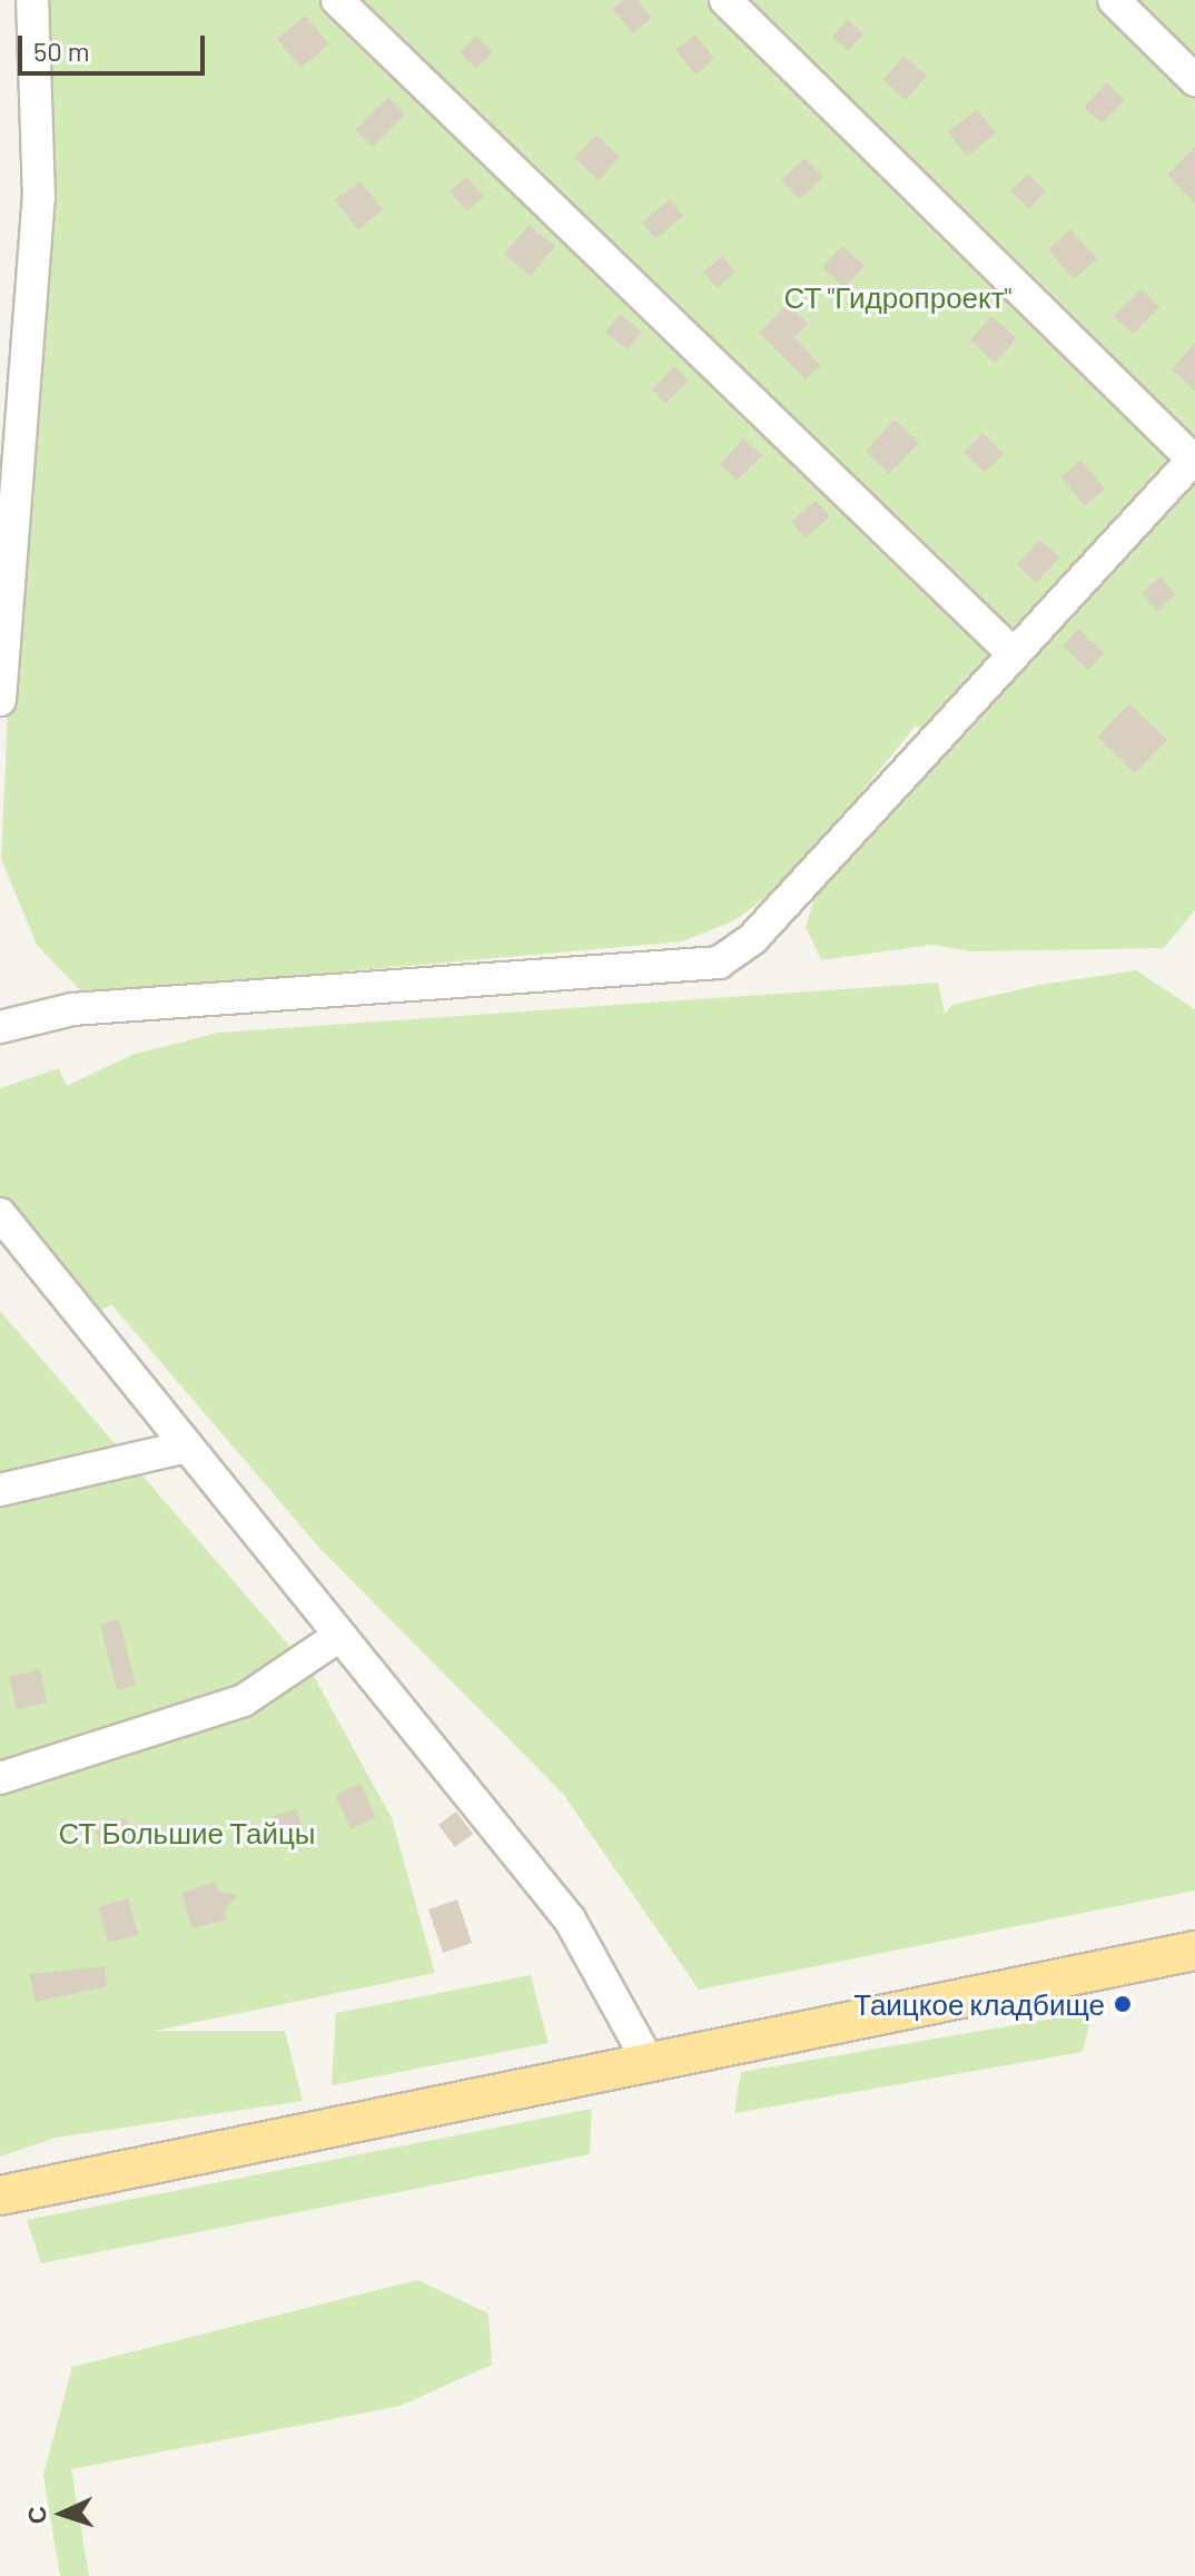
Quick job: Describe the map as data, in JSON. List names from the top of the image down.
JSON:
{
  "parks": ["СТ \"Гидропроект\"", "СТ Большие Тайцы"],
  "places": ["Таицкое кладбище"],
  "scale_bar": "50 m",
  "north": "left"
}
